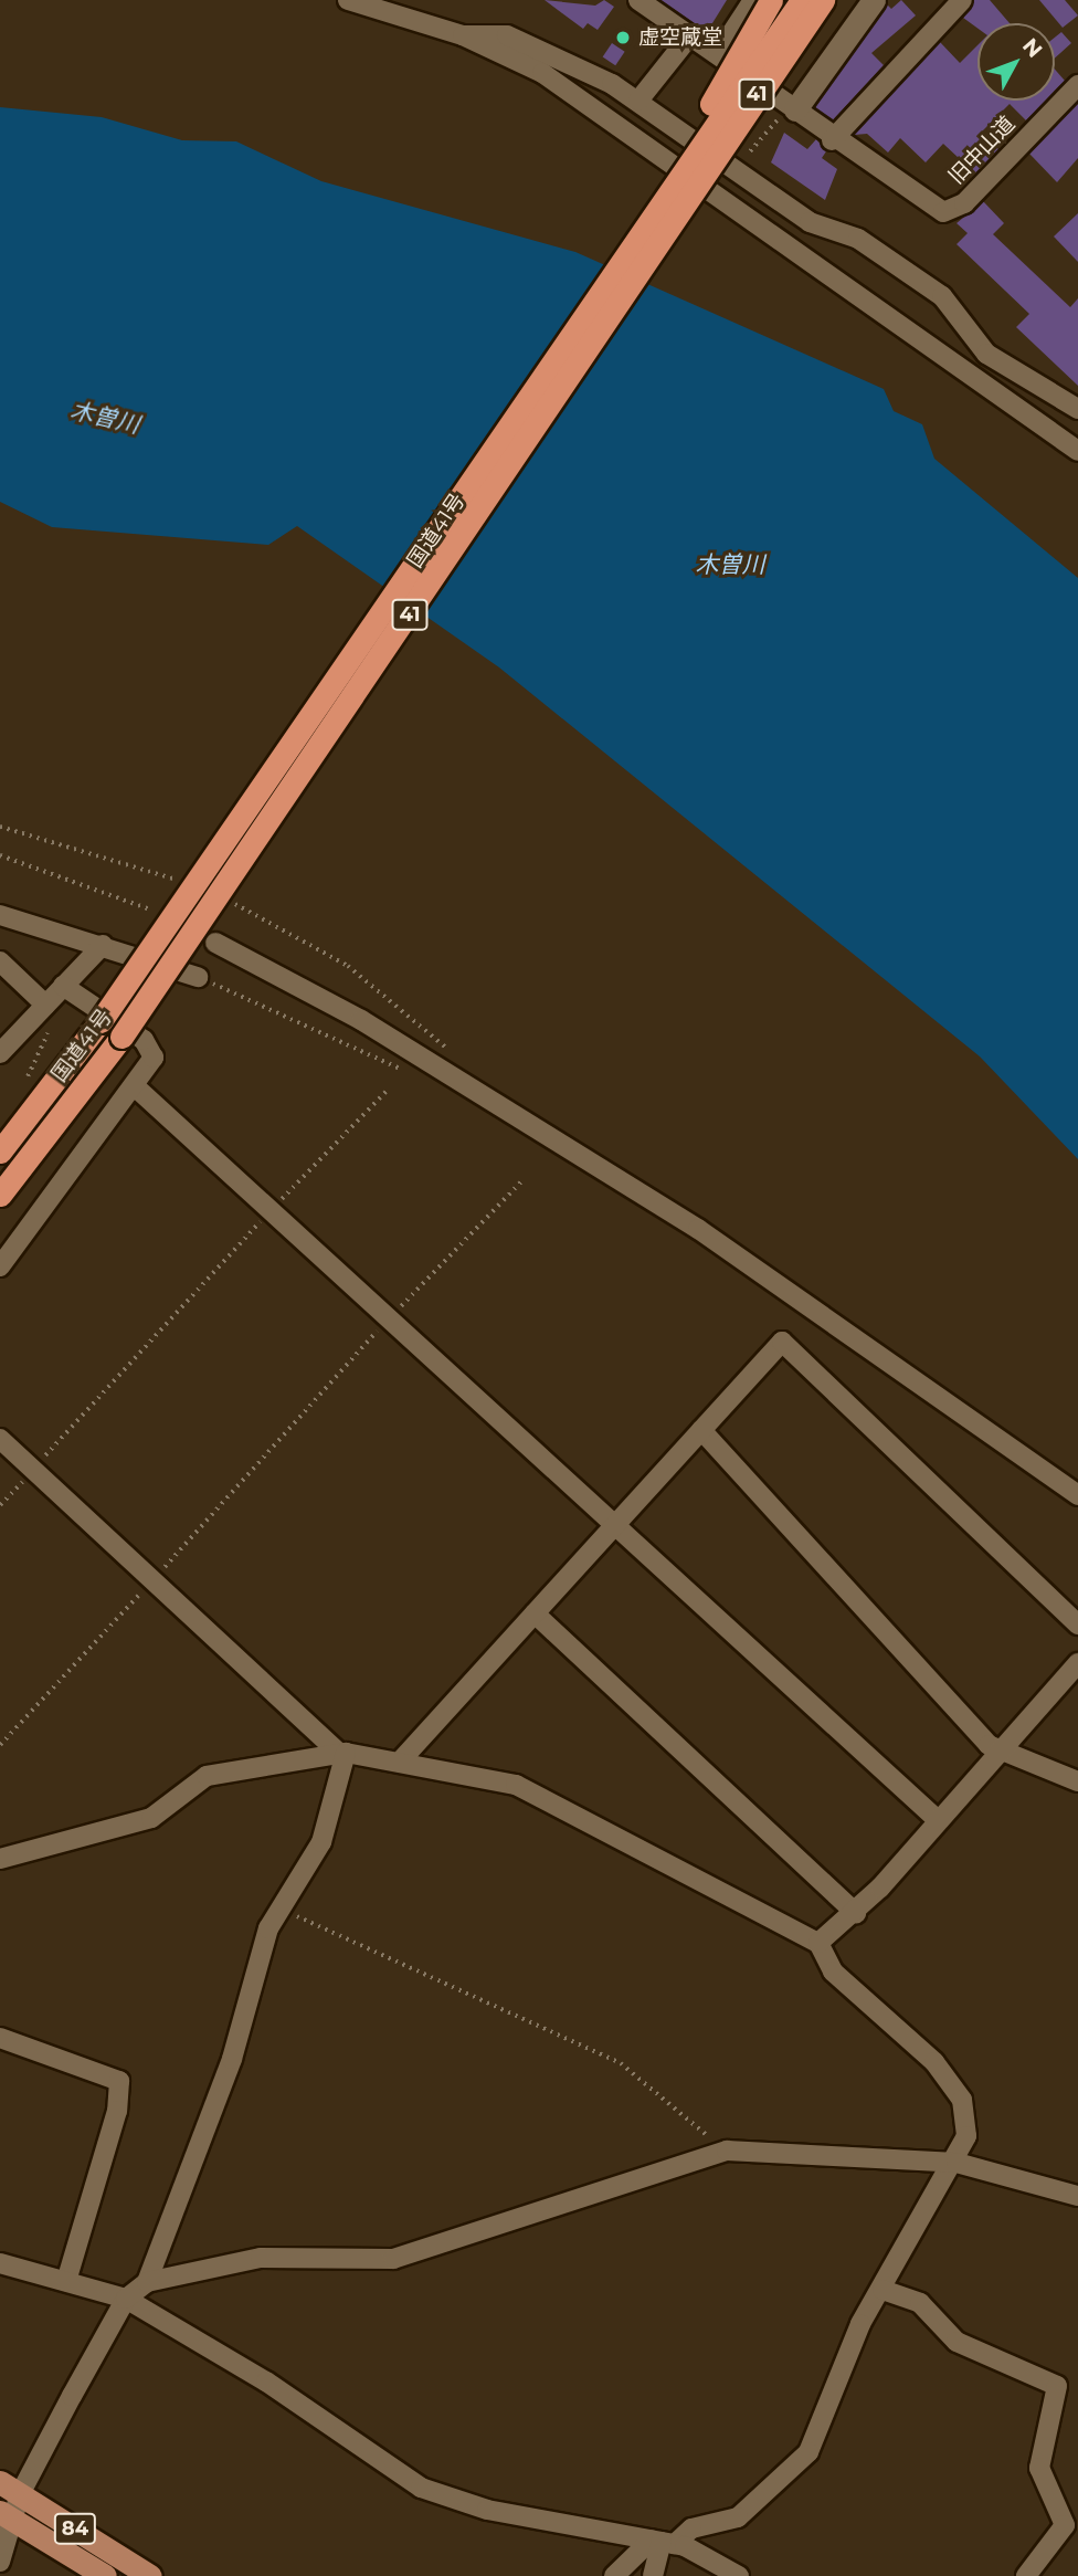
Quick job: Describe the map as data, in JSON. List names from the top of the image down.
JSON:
{
  "streets": {
    "highway": ["41", "国道41号"],
    "main road": ["84"],
    "street": ["旧中山道"]
  },
  "water": ["木曽川"],
  "places": ["虚空蔵堂"],
  "north": "top right"
}
